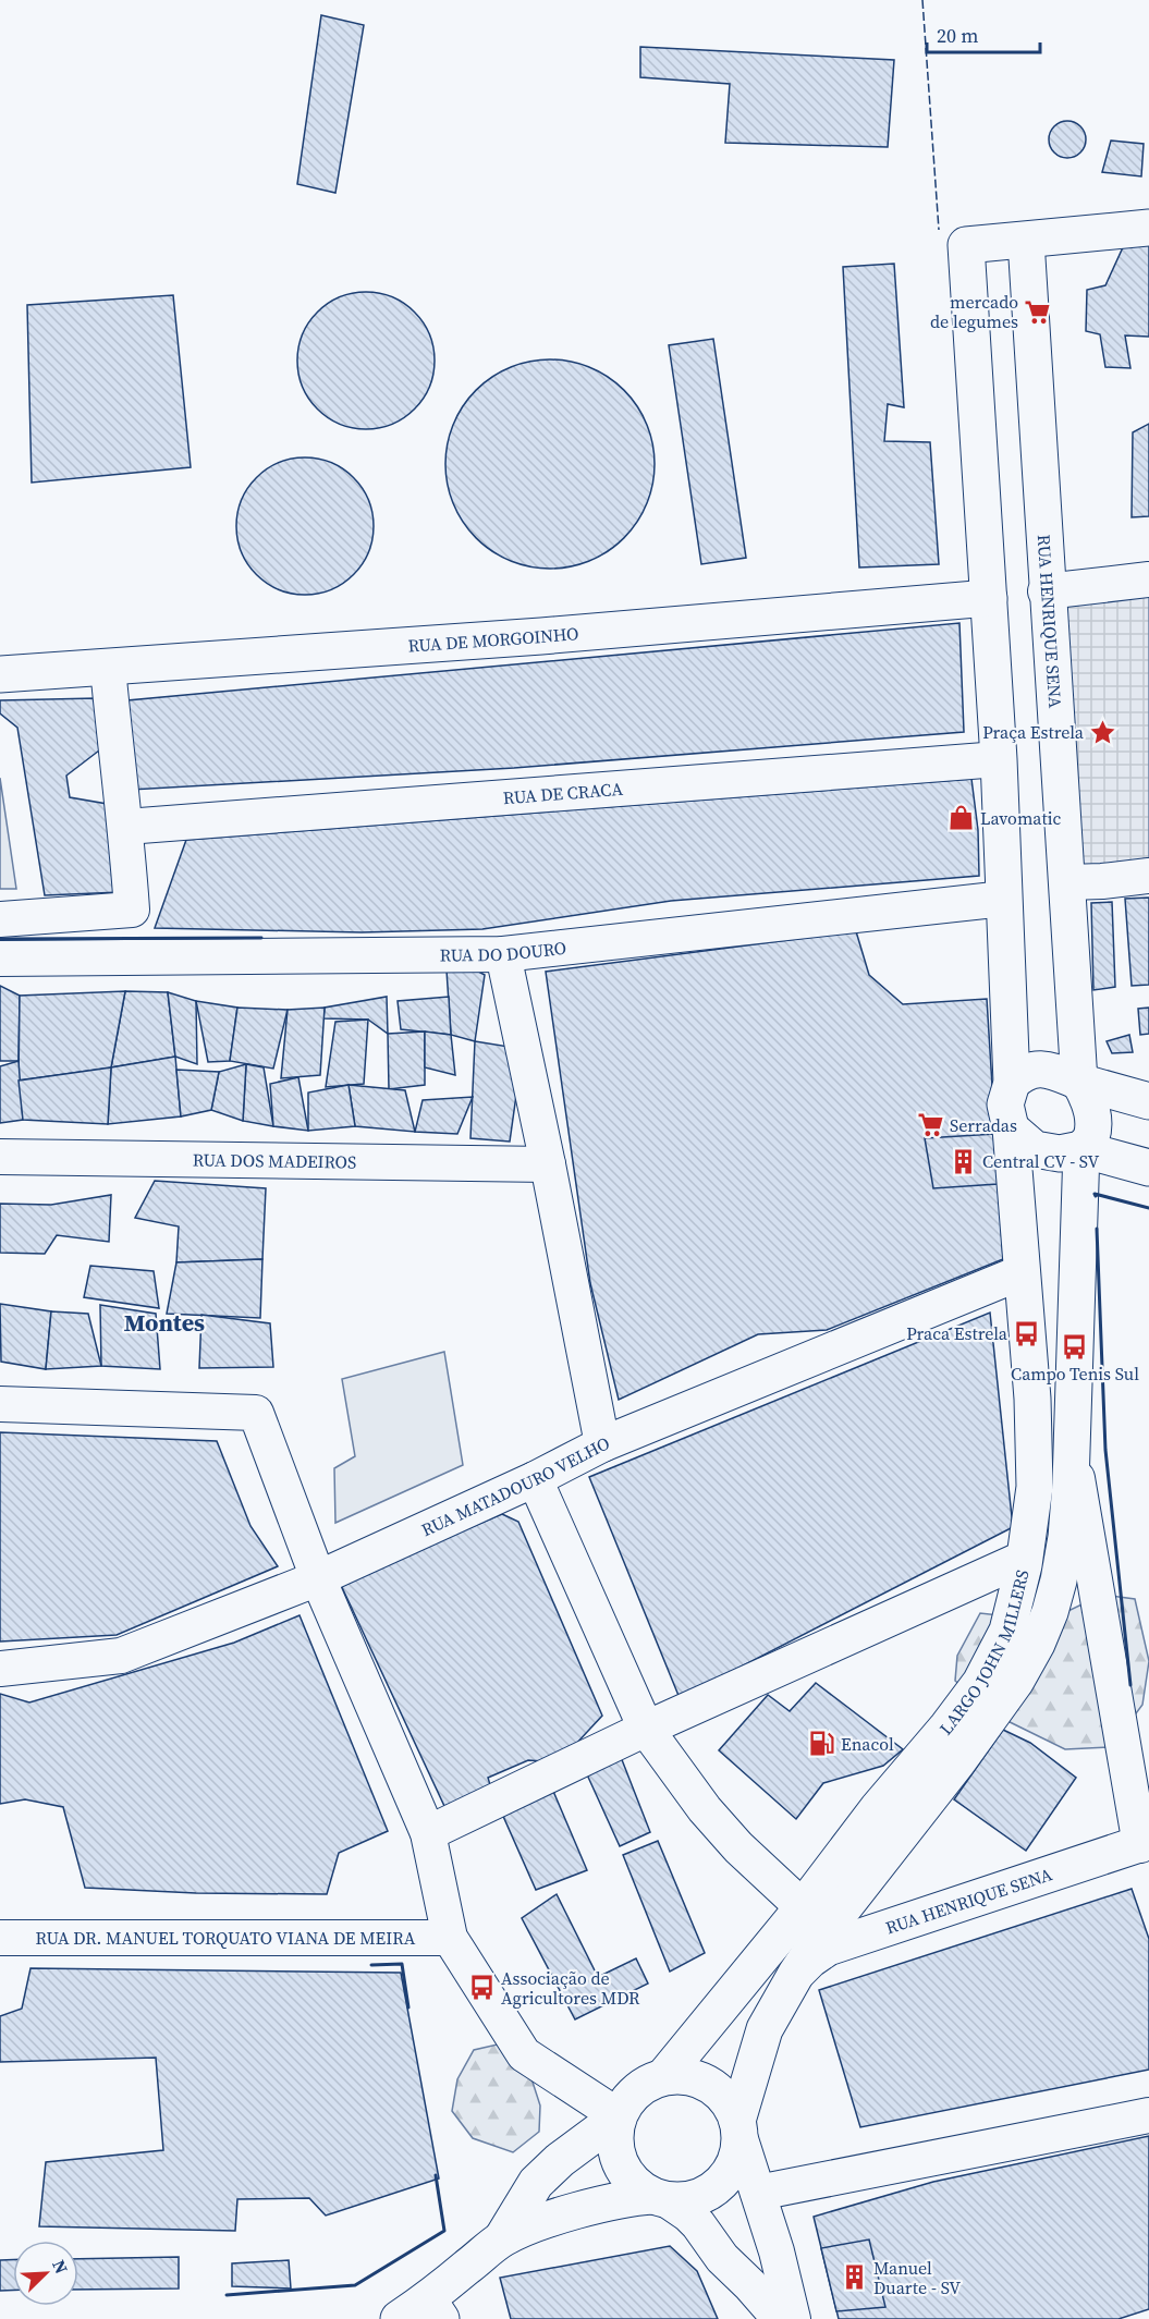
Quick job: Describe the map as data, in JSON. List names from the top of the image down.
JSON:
{
  "streets": {
    "main road": ["RUA HENRIQUE SENA", "RUA DE MORGOINHO", "LARGO JOHN MILLERS"],
    "street": [
      "RUA DE CRACA",
      "RUA DO DOURO",
      "RUA DOS MADEIROS",
      "RUA MATADOURO VELHO",
      "RUA DR. MANUEL TORQUATO VIANA DE MEIRA"
    ]
  },
  "crossings": [
    ["RUA HENRIQUE SENA", "LARGO JOHN MILLERS"],
    ["RUA MATADOURO VELHO", "LARGO JOHN MILLERS"]
  ],
  "districts": ["Montes"],
  "places": {
    "supermarket": ["mercado de legumes", "Serradas"],
    "place": ["Praça Estrela"],
    "shop": ["Lavomatic"],
    "building": ["Central CV - SV", "Manuel Duarte - SV"],
    "bus stop": ["Praca Estrela", "Campo Tenis Sul", "Associação de Agricultores MDR"],
    "fuel station": ["Enacol"]
  },
  "scale_bar": "20 m",
  "north": "top right"
}
